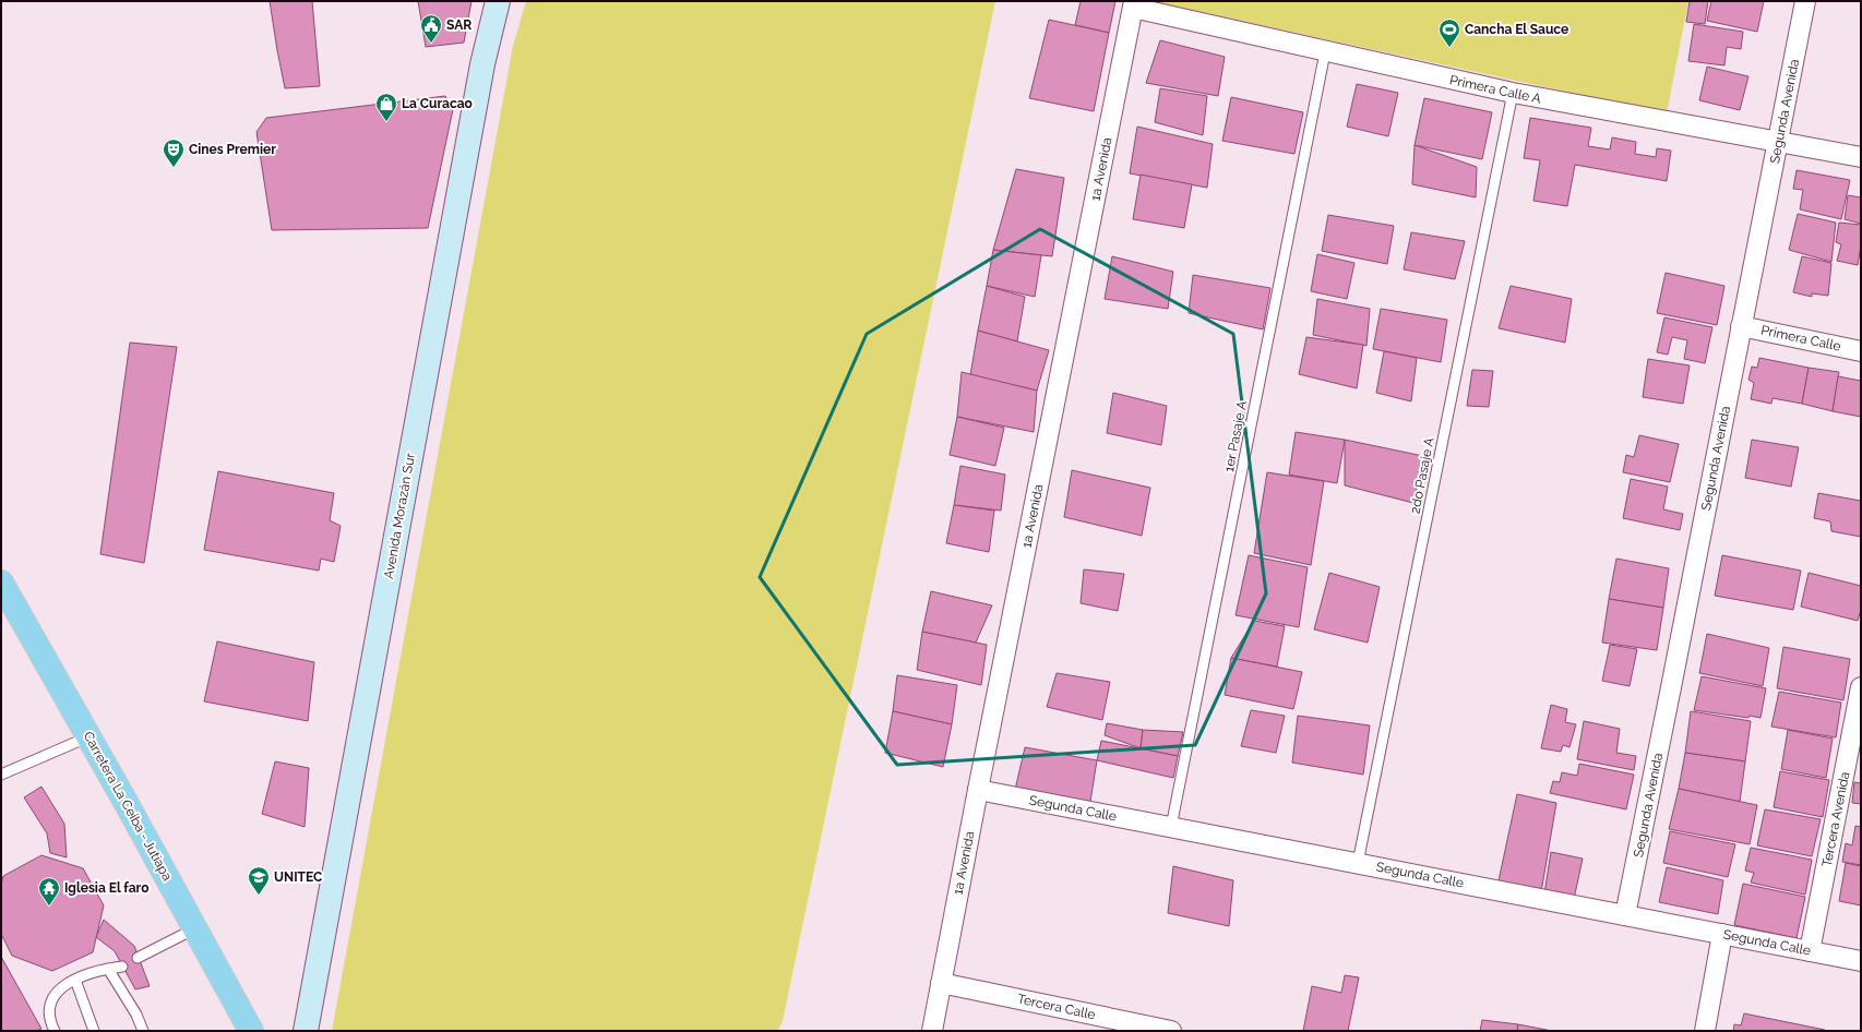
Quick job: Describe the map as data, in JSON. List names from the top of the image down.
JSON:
{
  "streets": {
    "main road": ["Carretera La Ceiba - Jutiapa"],
    "street": [
      "Primera Calle A",
      "Segunda Avenida",
      "1a Avenida",
      "Primera Calle",
      "Avenida Morazán Sur",
      "Segunda Calle",
      "Tercera Avenida",
      "Tercera Calle"
    ],
    "lane": ["1er Pasaje A", "2do Pasaje A"]
  },
  "crossings": [
    ["Primera Calle A", "Segunda Avenida"],
    ["Primera Calle A", "1a Avenida"],
    ["Primera Calle A", "1er Pasaje A"],
    ["Primera Calle A", "2do Pasaje A"],
    ["Segunda Avenida", "Primera Calle"],
    ["Segunda Avenida", "Segunda Calle"],
    ["1a Avenida", "Segunda Calle"],
    ["1a Avenida", "Tercera Calle"],
    ["1er Pasaje A", "Segunda Calle"],
    ["2do Pasaje A", "Segunda Calle"],
    ["Segunda Calle", "Tercera Avenida"]
  ],
  "places": {
    "public building": ["SAR"],
    "sports": ["Cancha El Sauce"],
    "shop": ["La Curacao"],
    "theatre": ["Cines Premier"],
    "school or university": ["UNITEC"],
    "temple": ["Iglesia El faro"]
  }
}
